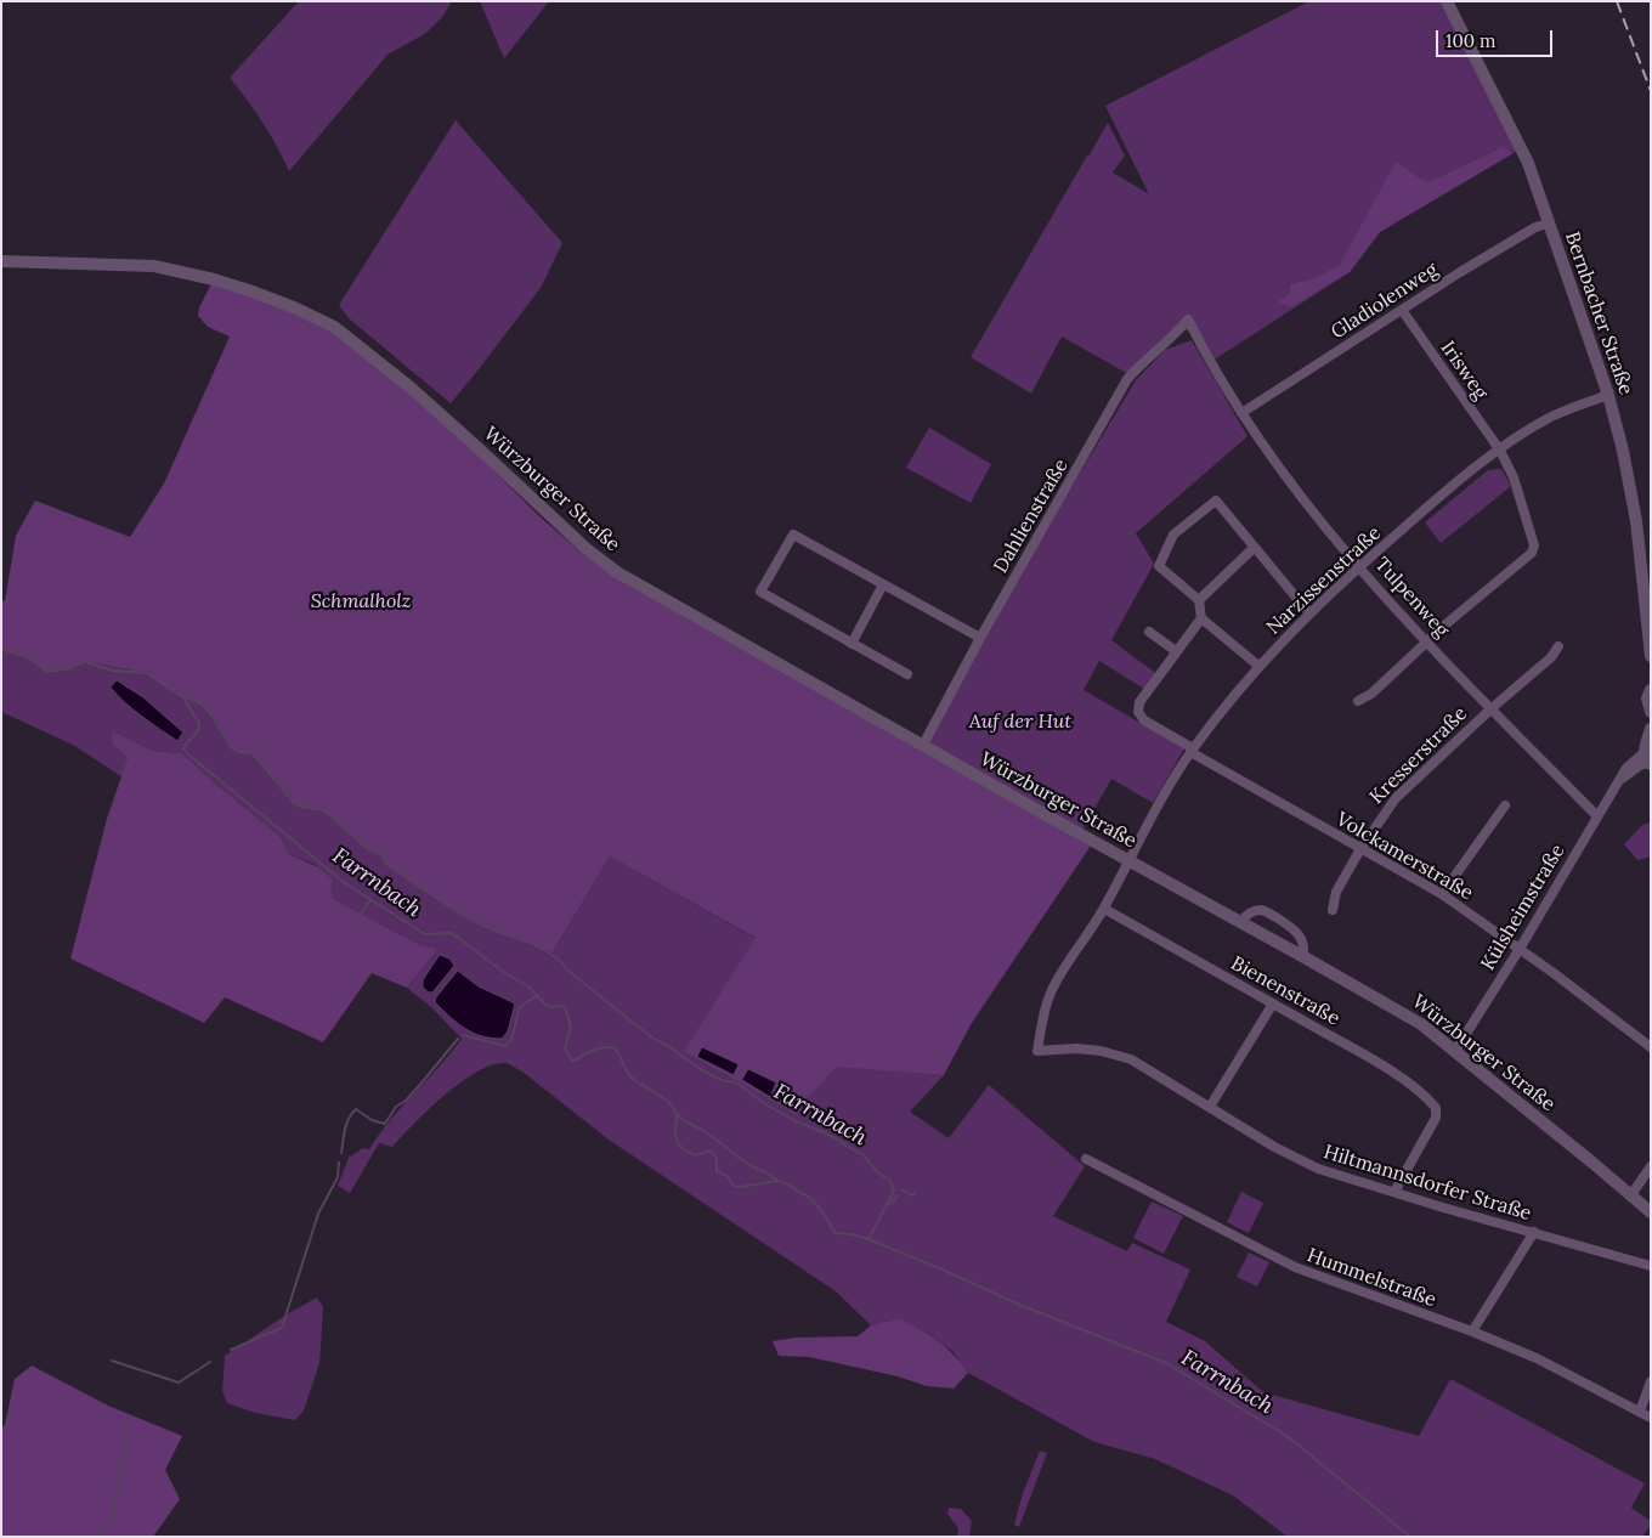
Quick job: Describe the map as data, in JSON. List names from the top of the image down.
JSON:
{
  "streets": {
    "street": [
      "Gladiolenweg",
      "Bernbacher Straße",
      "Irisweg",
      "Würzburger Straße",
      "Dahlienstraße",
      "Narzissenstraße",
      "Tulpenweg",
      "Kresserstraße",
      "Volckamerstraße",
      "Külsheimstraße",
      "Bienenstraße",
      "Hiltmannsdorfer Straße",
      "Hummelstraße"
    ]
  },
  "crossings": [
    ["Gladiolenweg", "Bernbacher Straße"],
    ["Gladiolenweg", "Irisweg"],
    ["Gladiolenweg", "Tulpenweg"],
    ["Bernbacher Straße", "Narzissenstraße"],
    ["Irisweg", "Narzissenstraße"],
    ["Irisweg", "Tulpenweg"],
    ["Würzburger Straße", "Dahlienstraße"],
    ["Würzburger Straße", "Narzissenstraße"],
    ["Würzburger Straße", "Külsheimstraße"],
    ["Dahlienstraße", "Tulpenweg"],
    ["Narzissenstraße", "Tulpenweg"],
    ["Narzissenstraße", "Volckamerstraße"],
    ["Narzissenstraße", "Bienenstraße"],
    ["Narzissenstraße", "Hiltmannsdorfer Straße"],
    ["Tulpenweg", "Kresserstraße"],
    ["Tulpenweg", "Külsheimstraße"],
    ["Kresserstraße", "Volckamerstraße"],
    ["Volckamerstraße", "Külsheimstraße"],
    ["Bienenstraße", "Hiltmannsdorfer Straße"]
  ],
  "water": ["Farrnbach"],
  "parks": ["Schmalholz", "Auf der Hut"],
  "scale_bar": "100 m"
}
